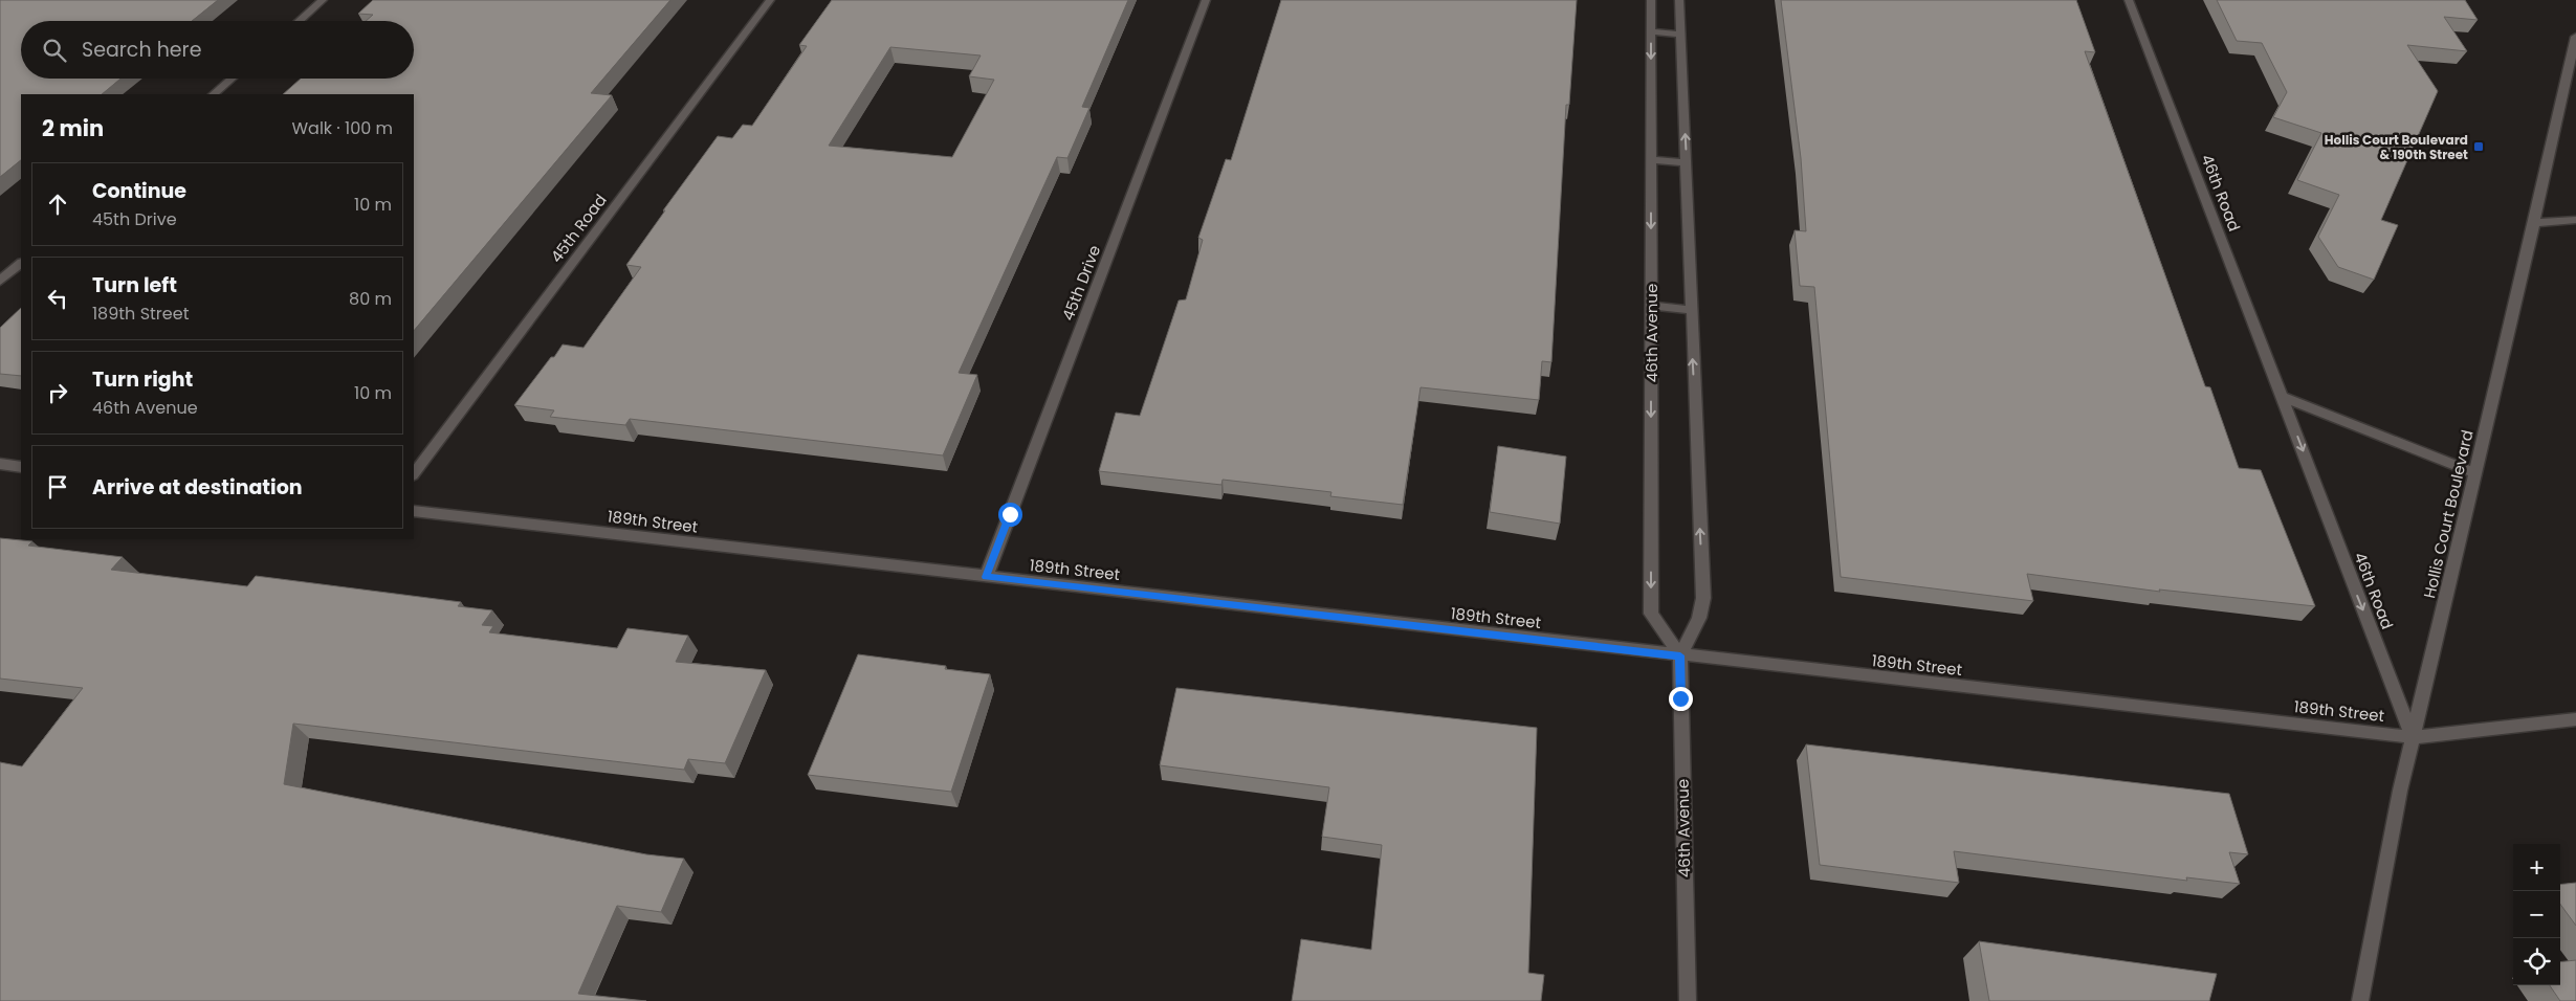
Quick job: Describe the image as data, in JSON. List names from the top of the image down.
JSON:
{
  "streets": {
    "street": [
      "46th Road",
      "45th Road",
      "45th Drive",
      "46th Avenue",
      "Hollis Court Boulevard",
      "189th Street"
    ]
  },
  "crossings": [
    ["46th Road", "Hollis Court Boulevard"],
    ["46th Road", "189th Street"],
    ["45th Drive", "189th Street"],
    ["46th Avenue", "189th Street"],
    ["Hollis Court Boulevard", "189th Street"]
  ],
  "one_way": ["46th Road"],
  "places": {
    "transit": ["Hollis Court Boulevard & 190th Street"]
  },
  "page": {
    "search": "Search here",
    "heading": ["2 min", "Walk · 100 m"],
    "list": [
      ["Continue", "45th Drive", "10 m"],
      ["Turn left", "189th Street", "80 m"],
      ["Turn right", "46th Avenue", "10 m"],
      "Arrive at destination"
    ],
    "map_buttons": ["+", "−"]
  }
}
